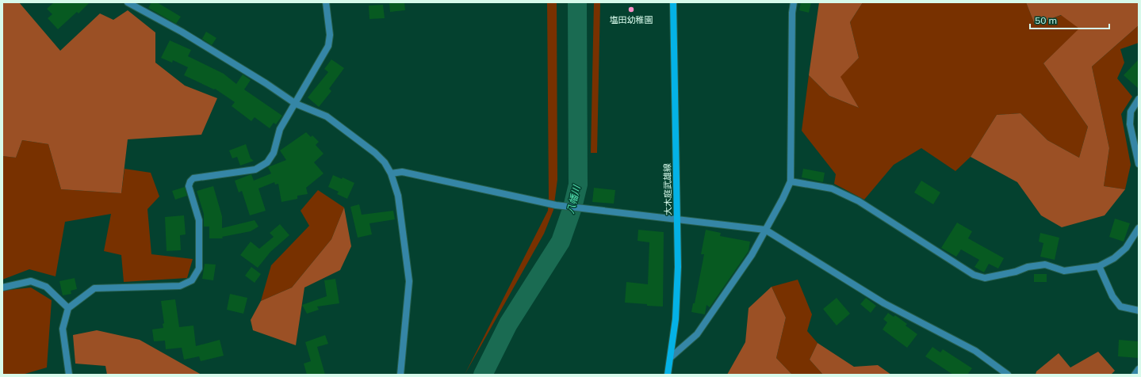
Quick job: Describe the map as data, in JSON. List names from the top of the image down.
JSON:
{
  "streets": {
    "main road": ["大木庭武雄線"]
  },
  "water": ["八幡川"],
  "places": ["塩田幼稚園"],
  "scale_bar": "50 m"
}
